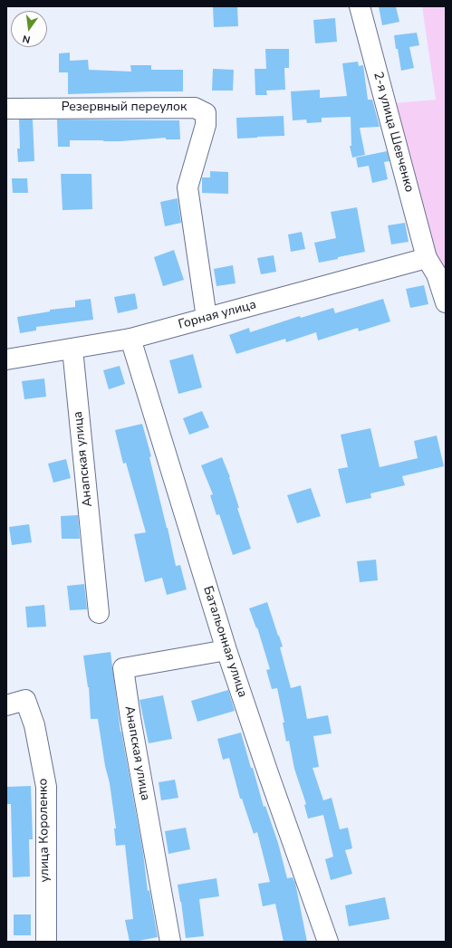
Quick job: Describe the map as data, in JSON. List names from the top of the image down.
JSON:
{
  "streets": {
    "street": [
      "Резервный переулок",
      "2-я улица Шевченко",
      "Горная улица",
      "Анапская улица",
      "Батальонная улица",
      "улица Короленко"
    ]
  },
  "crossings": [
    ["Резервный переулок", "Горная улица"],
    ["2-я улица Шевченко", "Горная улица"],
    ["Горная улица", "Анапская улица"],
    ["Горная улица", "Батальонная улица"],
    ["Анапская улица", "Батальонная улица"]
  ],
  "north": "bottom"
}
